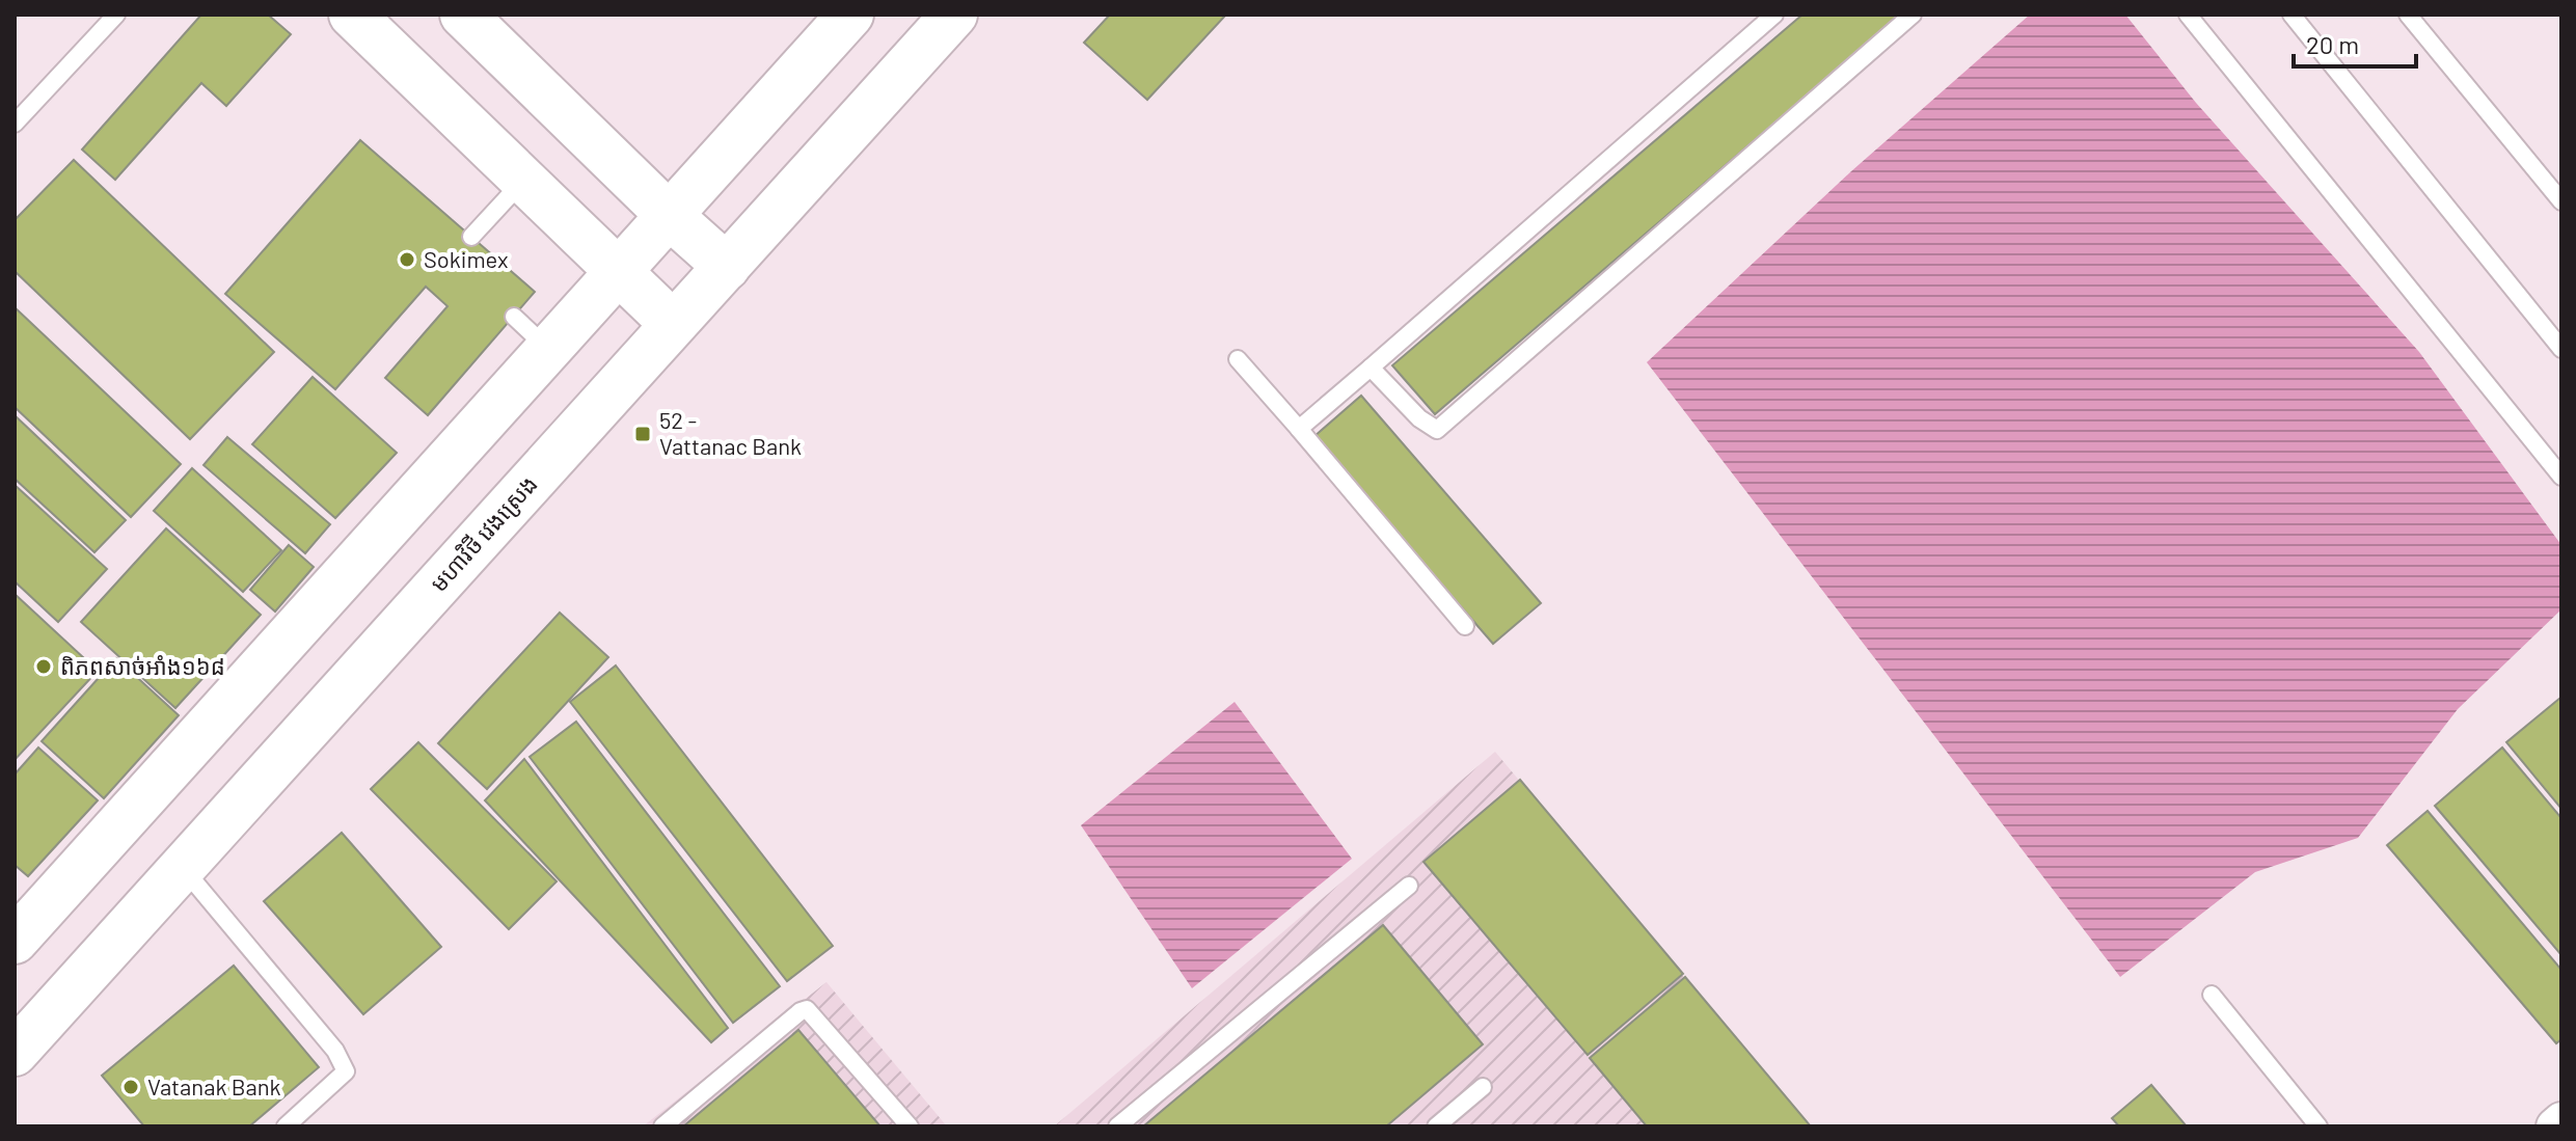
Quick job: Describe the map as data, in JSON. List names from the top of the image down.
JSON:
{
  "streets": {
    "main road": ["មហាវិថី វេងស្រេង"]
  },
  "places": {
    "other": ["Sokimex", "ពិភពសាច់អាំង១៦៨", "Vatanak Bank"],
    "transit": ["52 - Vattanac Bank"]
  },
  "scale_bar": "20 m"
}
